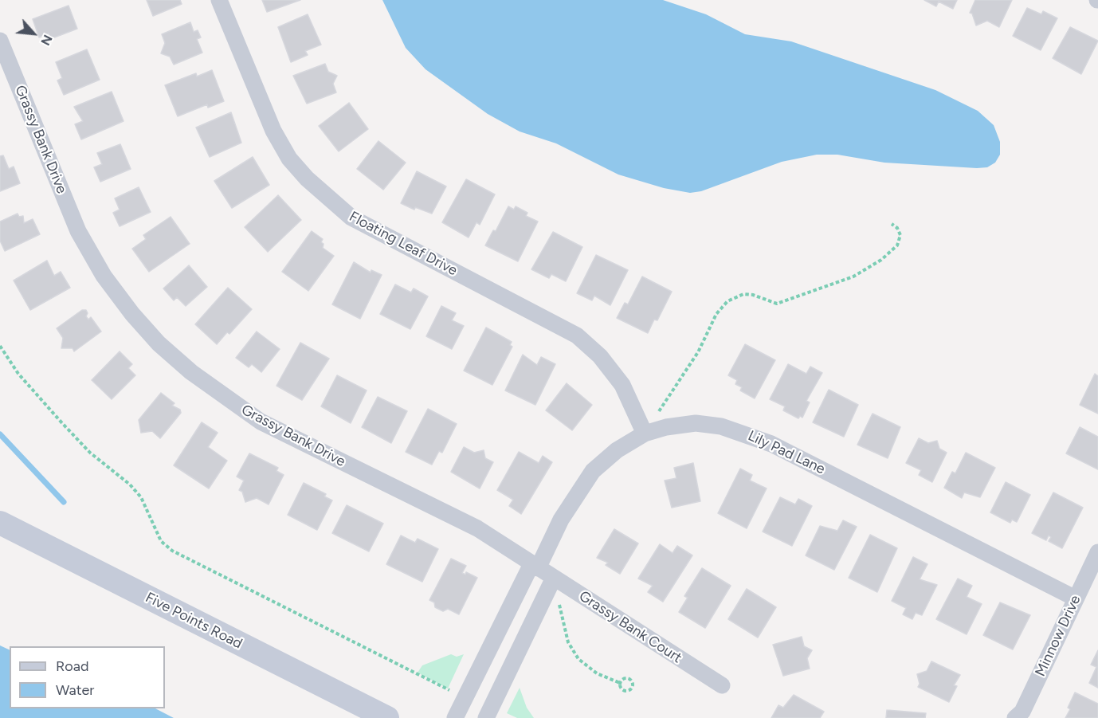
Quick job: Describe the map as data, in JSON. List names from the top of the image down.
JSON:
{
  "streets": {
    "street": [
      "Grassy Bank Drive",
      "Floating Leaf Drive",
      "Lily Pad Lane",
      "Five Points Road",
      "Grassy Bank Court",
      "Minnow Drive"
    ]
  },
  "crossings": [
    ["Grassy Bank Drive", "Lily Pad Lane"],
    ["Grassy Bank Drive", "Grassy Bank Court"],
    ["Floating Leaf Drive", "Lily Pad Lane"],
    ["Lily Pad Lane", "Grassy Bank Court"],
    ["Lily Pad Lane", "Minnow Drive"]
  ],
  "legend": ["Road", "Water"],
  "north": "bottom right"
}
